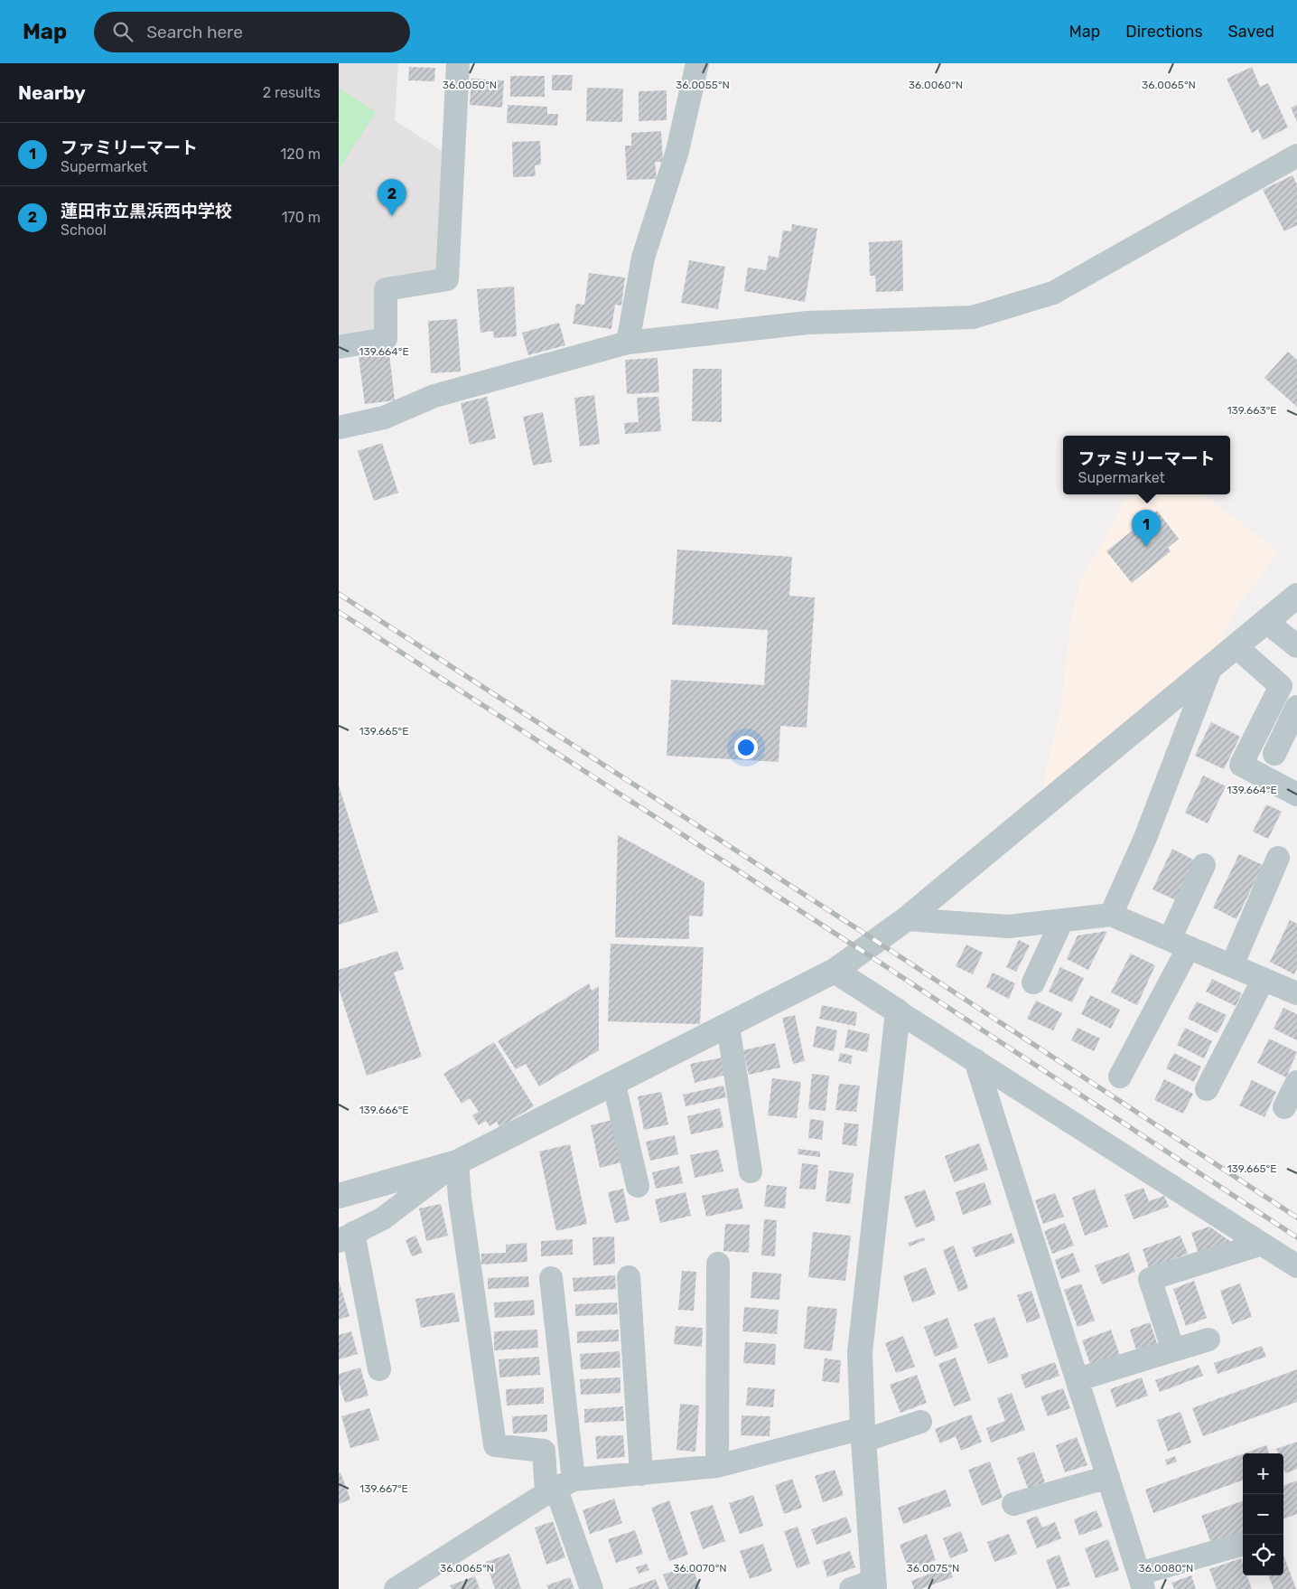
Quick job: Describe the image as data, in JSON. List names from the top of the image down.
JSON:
{
  "page": {
    "header": "Map",
    "search": "Search here",
    "nav": ["Map", "Directions", "Saved"],
    "heading": ["Nearby", "2 results"],
    "list": [
      {
        "mark": "1",
        "name": "ファミリーマート",
        "note": "Supermarket",
        "value": "120 m"
      },
      {
        "mark": "2",
        "name": "蓮田市立黒浜西中学校",
        "note": "School",
        "value": "170 m"
      }
    ],
    "pins": ["2", "1"],
    "popup": ["ファミリーマート", "Supermarket"],
    "map_buttons": ["+", "−"]
  },
  "coordinates": [
    "36.0050°N",
    "36.0055°N",
    "36.0060°N",
    "36.0065°N",
    "139.664°E",
    "139.663°E",
    "139.665°E",
    "139.666°E",
    "139.667°E",
    "36.0070°N",
    "36.0075°N",
    "36.0080°N"
  ]
}
